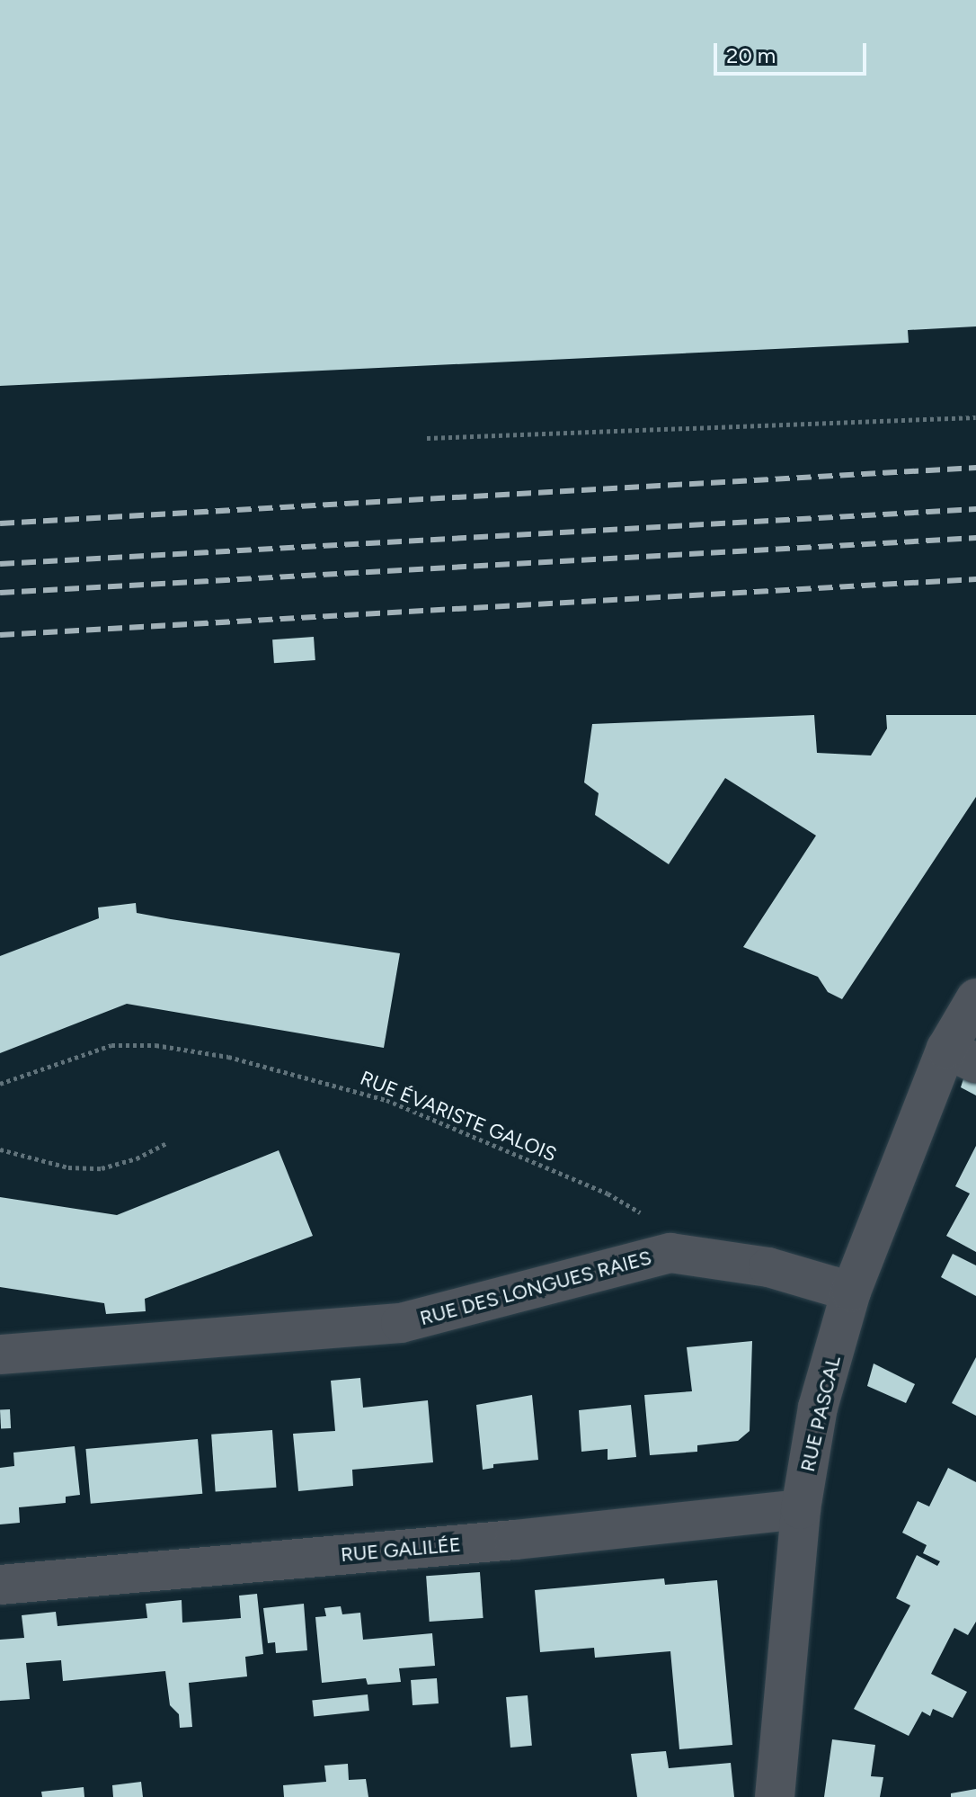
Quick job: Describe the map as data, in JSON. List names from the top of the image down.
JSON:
{
  "streets": {
    "street": ["RUE DES LONGUES RAIES", "RUE PASCAL", "RUE GALILÉE"],
    "path": ["RUE ÉVARISTE GALOIS"]
  },
  "crossings": [
    ["RUE ÉVARISTE GALOIS", "RUE DES LONGUES RAIES"],
    ["RUE DES LONGUES RAIES", "RUE PASCAL"],
    ["RUE PASCAL", "RUE GALILÉE"]
  ],
  "scale_bar": "20 m"
}
